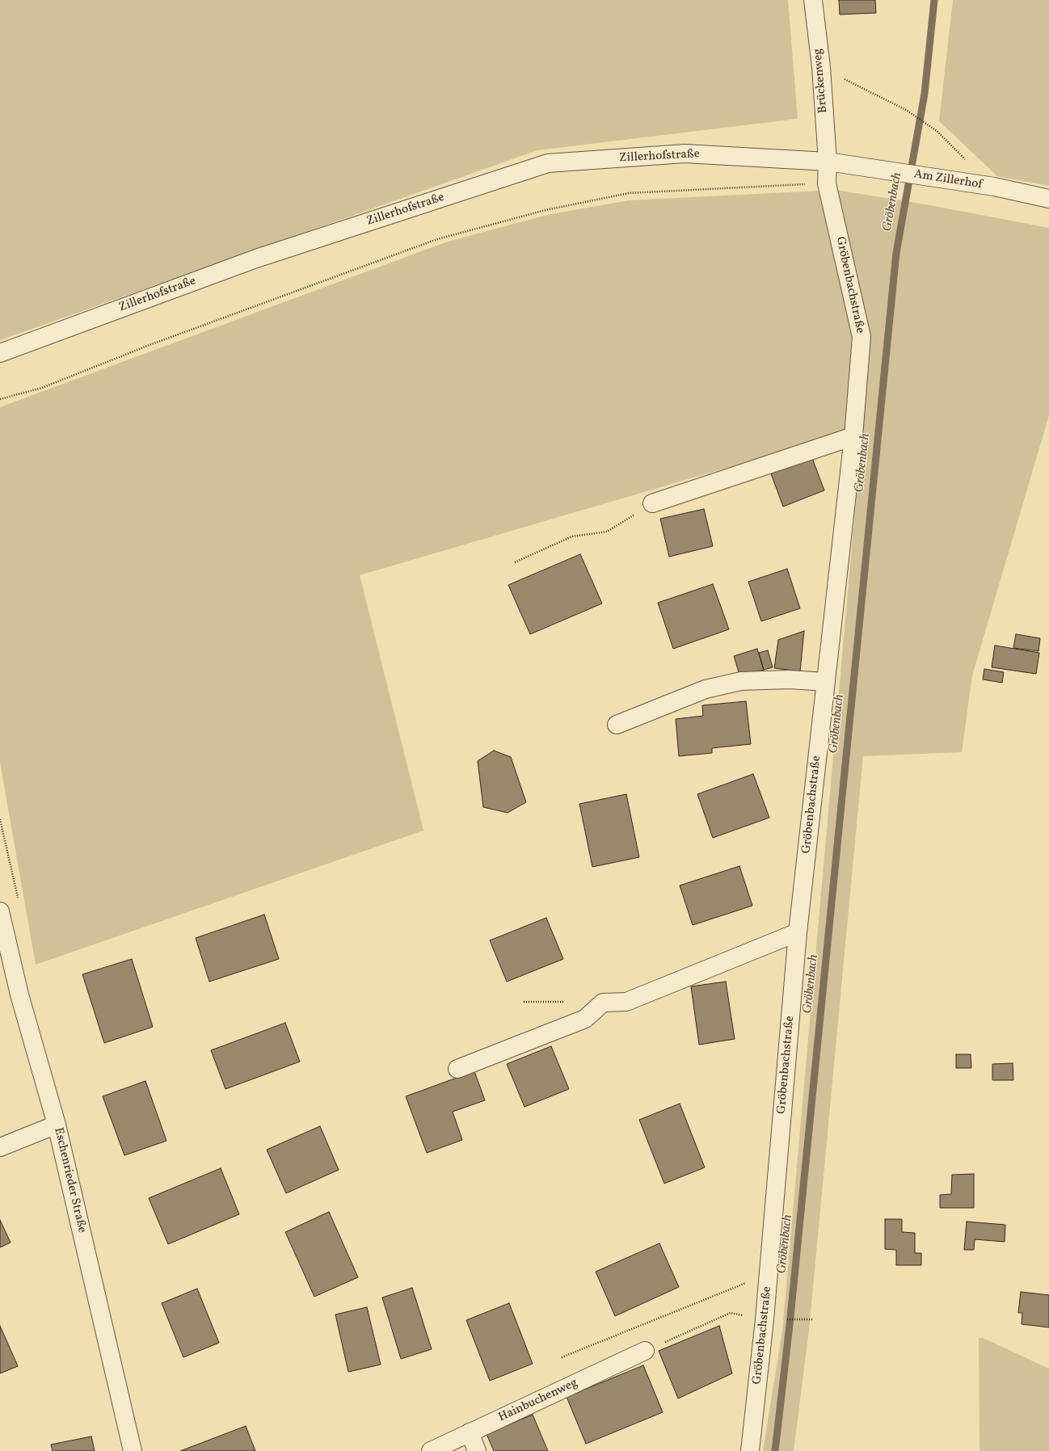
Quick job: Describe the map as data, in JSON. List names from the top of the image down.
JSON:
{
  "streets": {
    "street": [
      "Brückenweg",
      "Zillerhofstraße",
      "Am Zillerhof",
      "Gröbenbachstraße",
      "Eschenrieder Straße",
      "Hainbuchenweg"
    ]
  },
  "crossings": [
    ["Brückenweg", "Zillerhofstraße"],
    ["Brückenweg", "Am Zillerhof"],
    ["Brückenweg", "Gröbenbachstraße"],
    ["Zillerhofstraße", "Am Zillerhof"],
    ["Zillerhofstraße", "Gröbenbachstraße"],
    ["Am Zillerhof", "Gröbenbachstraße"]
  ],
  "water": ["Gröbenbach"]
}
